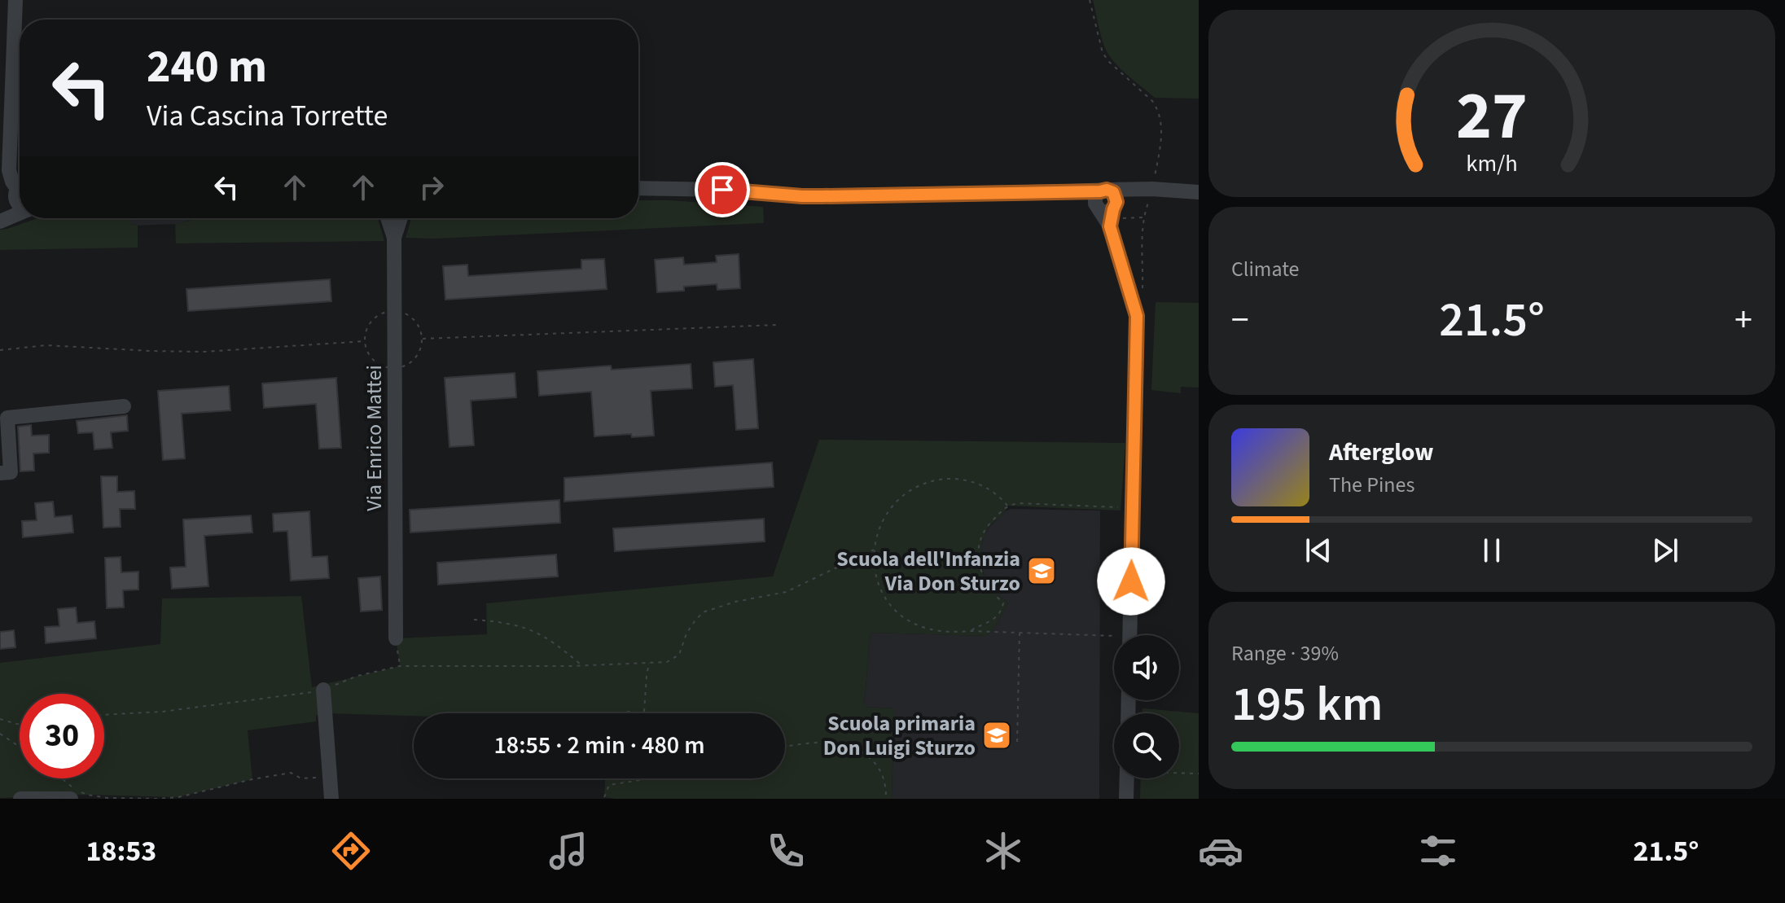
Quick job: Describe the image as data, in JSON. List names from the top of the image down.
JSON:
{
  "streets": {
    "street": ["Via Enrico Mattei"]
  },
  "places": {
    "school or university": ["Scuola dell'Infanzia Via Don Sturzo", "Scuola primaria Don Luigi Sturzo"]
  },
  "page": {
    "turn": ["240 m", "Via Cascina Torrette"],
    "tile": [
      "Climate",
      ["Range · 39%", "195 km"]
    ],
    "heat": ["−", "21.5°", "+"],
    "song": ["Afterglow", "The Pines"],
    "limit": "30",
    "trip": "18:55 · 2 min · 480 m",
    "tabs": ["18:53", "21.5°"],
    "gauge": ["27", "km/h"]
  }
}
